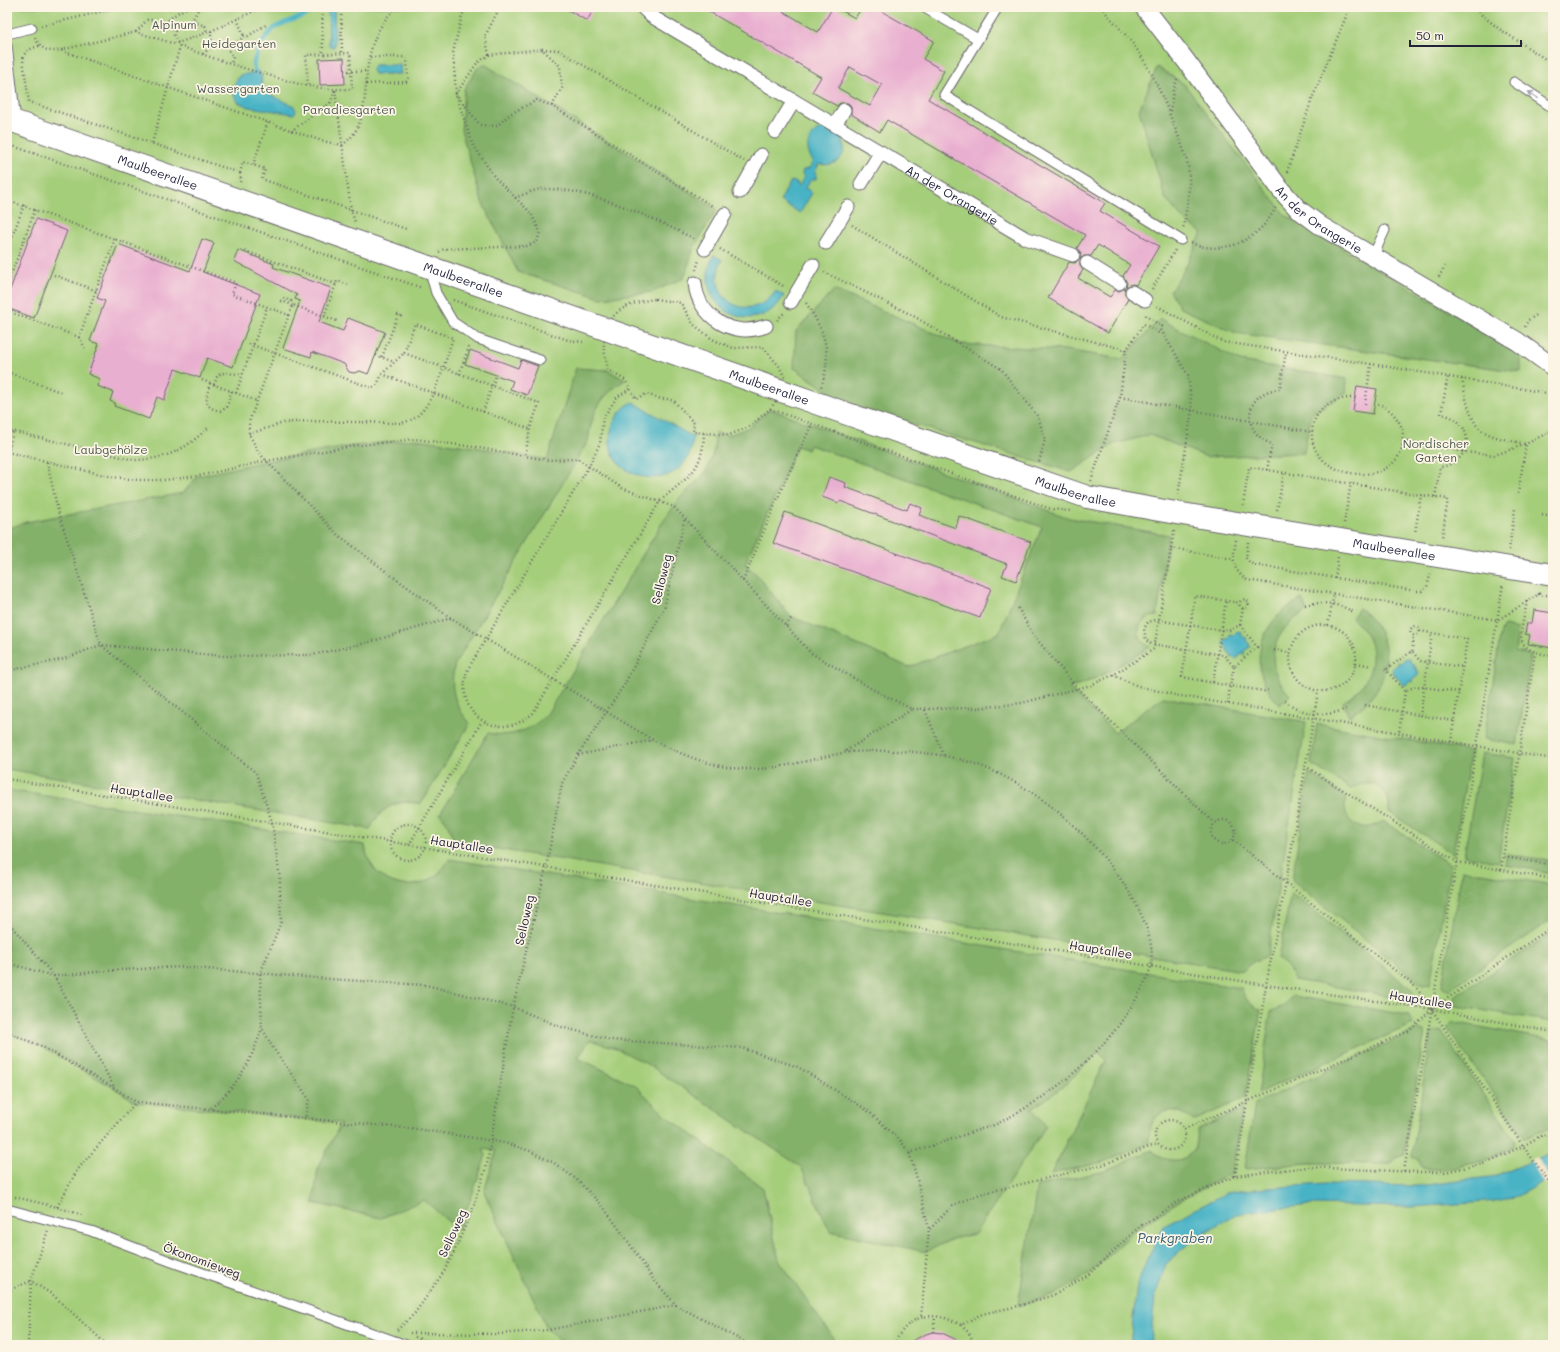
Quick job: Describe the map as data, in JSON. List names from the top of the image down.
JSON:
{
  "streets": {
    "street": ["Maulbeerallee", "An der Orangerie"],
    "lane": ["Ökonomieweg"],
    "path": ["Selloweg", "Hauptallee"]
  },
  "crossings": [
    ["Selloweg", "Hauptallee"]
  ],
  "water": ["Parkgraben"],
  "parks": [
    "Alpinum",
    "Heidegarten",
    "Wassergarten",
    "Paradiesgarten",
    "Nordischer Garten",
    "Laubgehölze"
  ],
  "scale_bar": "50 m"
}
